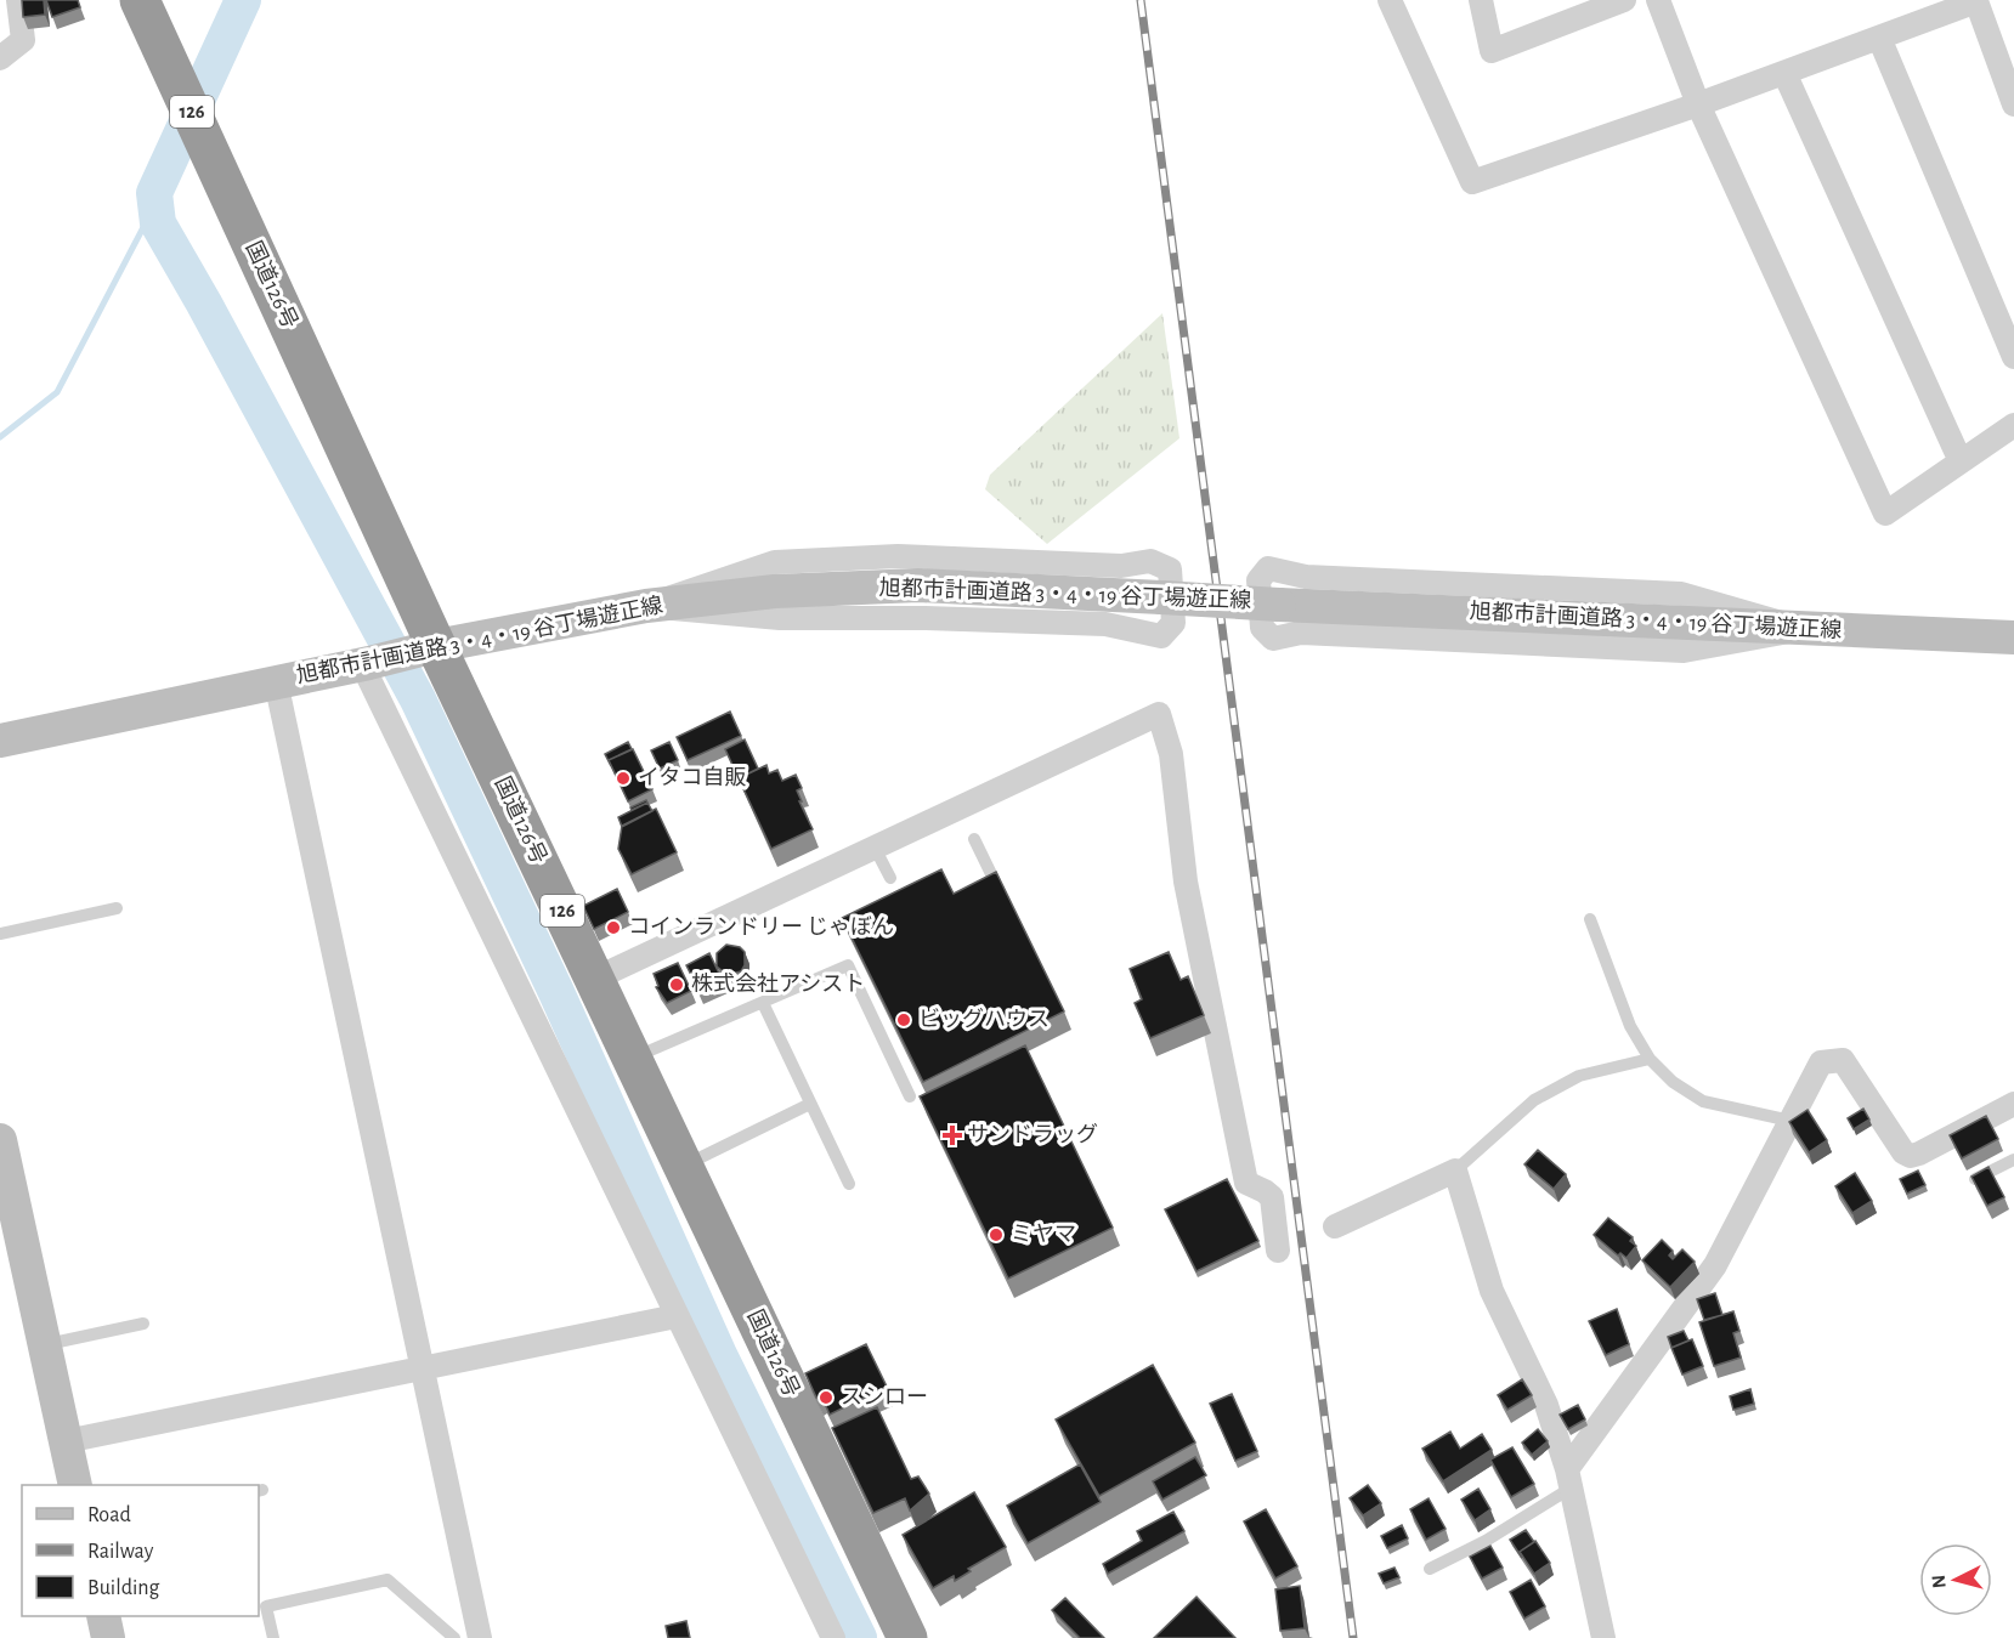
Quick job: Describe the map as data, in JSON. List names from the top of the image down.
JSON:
{
  "streets": {
    "highway": ["126", "国道126号"],
    "street": ["旭都市計画道路 3・4・19 谷丁場遊正線"]
  },
  "crossings": [
    ["国道126号", "旭都市計画道路 3・4・19 谷丁場遊正線"]
  ],
  "places": {
    "other": [
      "イタコ自販",
      "コインランドリー じゃぼん",
      "株式会社アシスト",
      "ビッグハウス",
      "ミヤマ",
      "スシロー"
    ],
    "health": ["サンドラッグ"]
  },
  "legend": ["Road", "Railway", "Building"],
  "north": "left"
}
